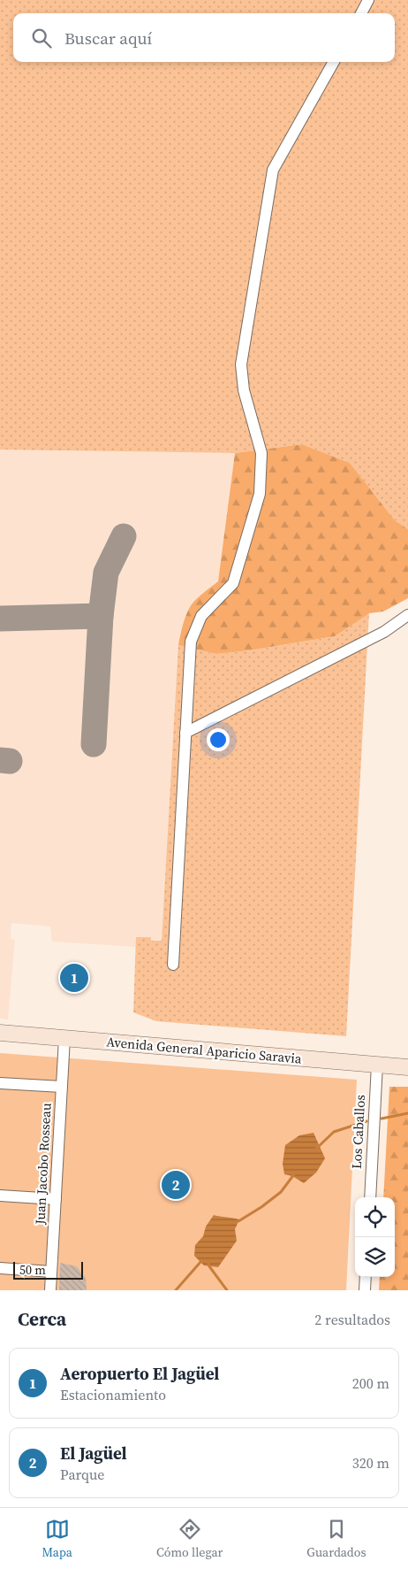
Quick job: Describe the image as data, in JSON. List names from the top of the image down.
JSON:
{
  "streets": {
    "main road": ["Avenida General Aparicio Saravia"],
    "street": ["Los Caballos", "Juan Jacobo Rosseau"]
  },
  "crossings": [
    ["Avenida General Aparicio Saravia", "Los Caballos"],
    ["Avenida General Aparicio Saravia", "Juan Jacobo Rosseau"]
  ],
  "scale_bar": "50 m",
  "page": {
    "search": "Buscar aquí",
    "pins": ["1", "2"],
    "scale": "50 m",
    "heading": ["Cerca", "2 resultados"],
    "list": [
      {
        "mark": "1",
        "name": "Aeropuerto El Jagüel",
        "note": "Estacionamiento",
        "value": "200 m"
      },
      {
        "mark": "2",
        "name": "El Jagüel",
        "note": "Parque",
        "value": "320 m"
      }
    ],
    "nav": ["Mapa", "Cómo llegar", "Guardados"]
  }
}
